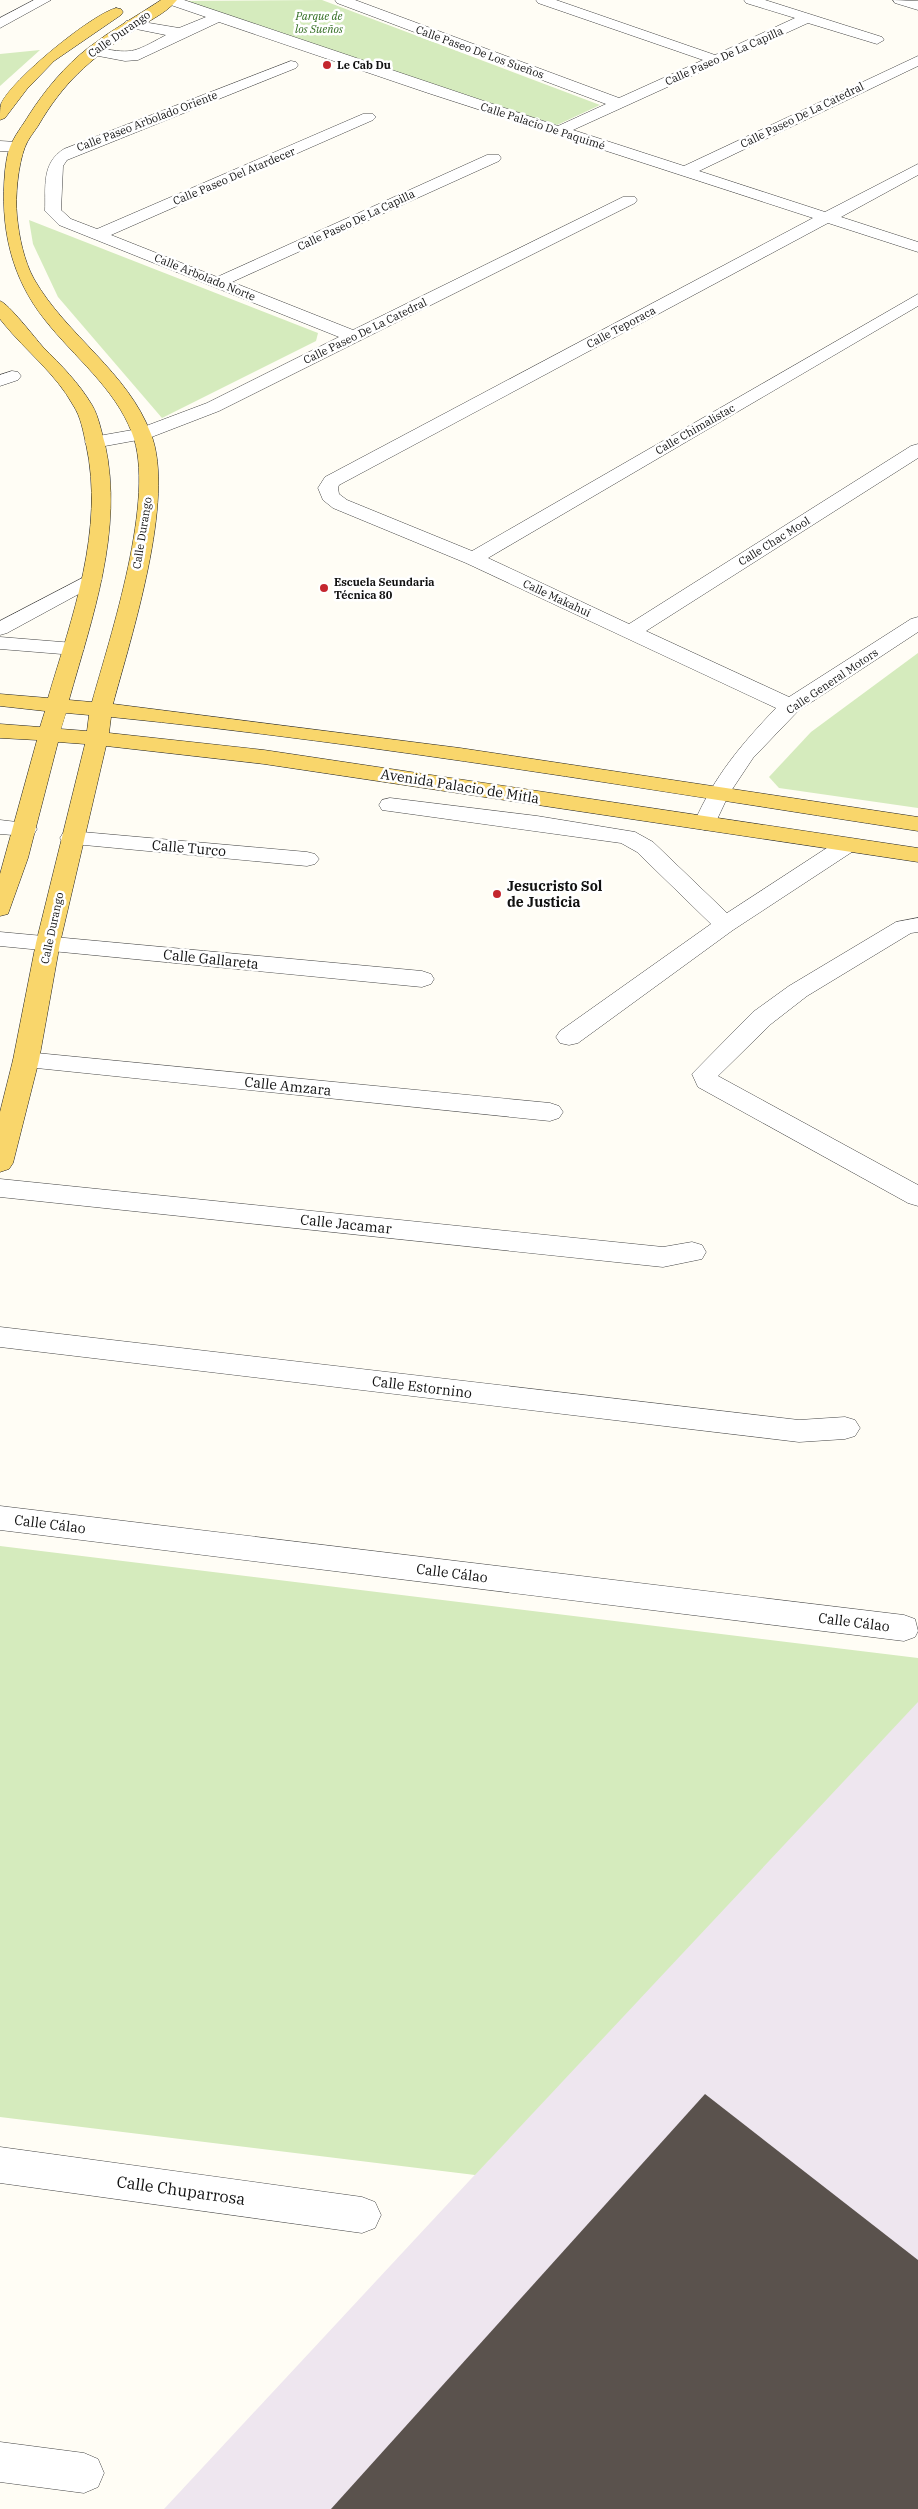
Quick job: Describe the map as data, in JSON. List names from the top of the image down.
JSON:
{
  "streets": {
    "main road": ["Calle Durango", "Avenida Palacio de Mitla"],
    "street": [
      "Calle Paseo De Los Sueños",
      "Calle Paseo De La Capilla",
      "Calle Paseo De La Catedral",
      "Calle Paseo Arbolado Oriente",
      "Calle Palacio De Paquimé",
      "Calle Paseo Del Atardecer",
      "Calle Arbolado Norte",
      "Calle Teporaca",
      "Calle Chimalistac",
      "Calle Chac Mool",
      "Calle Makahui",
      "Calle General Motors",
      "Calle Turco",
      "Calle Gallareta",
      "Calle Amzara",
      "Calle Jacamar",
      "Calle Estornino",
      "Calle Cálao",
      "Calle Chuparrosa"
    ]
  },
  "crossings": [
    ["Calle Durango", "Calle Paseo De La Catedral"],
    ["Calle Durango", "Calle Palacio De Paquimé"],
    ["Calle Durango", "Avenida Palacio de Mitla"],
    ["Calle Durango", "Calle Turco"],
    ["Calle Durango", "Calle Gallareta"],
    ["Calle Durango", "Calle Amzara"],
    ["Calle Paseo De Los Sueños", "Calle Paseo De La Capilla"],
    ["Calle Paseo De La Capilla", "Calle Palacio De Paquimé"],
    ["Calle Paseo De La Capilla", "Calle Arbolado Norte"],
    ["Calle Paseo De La Catedral", "Calle Palacio De Paquimé"],
    ["Calle Paseo De La Catedral", "Calle Arbolado Norte"],
    ["Calle Paseo Arbolado Oriente", "Calle Arbolado Norte"],
    ["Calle Palacio De Paquimé", "Calle Teporaca"],
    ["Calle Paseo Del Atardecer", "Calle Arbolado Norte"],
    ["Calle Teporaca", "Calle Makahui"],
    ["Calle Chimalistac", "Calle Makahui"],
    ["Calle Chac Mool", "Calle Makahui"],
    ["Calle Makahui", "Calle General Motors"],
    ["Calle General Motors", "Avenida Palacio de Mitla"]
  ],
  "parks": ["Parque de los Sueños"],
  "places": ["Le Cab Du", "Escuela Seundaria Técnica 80", "Jesucristo Sol de Justicia"]
}
